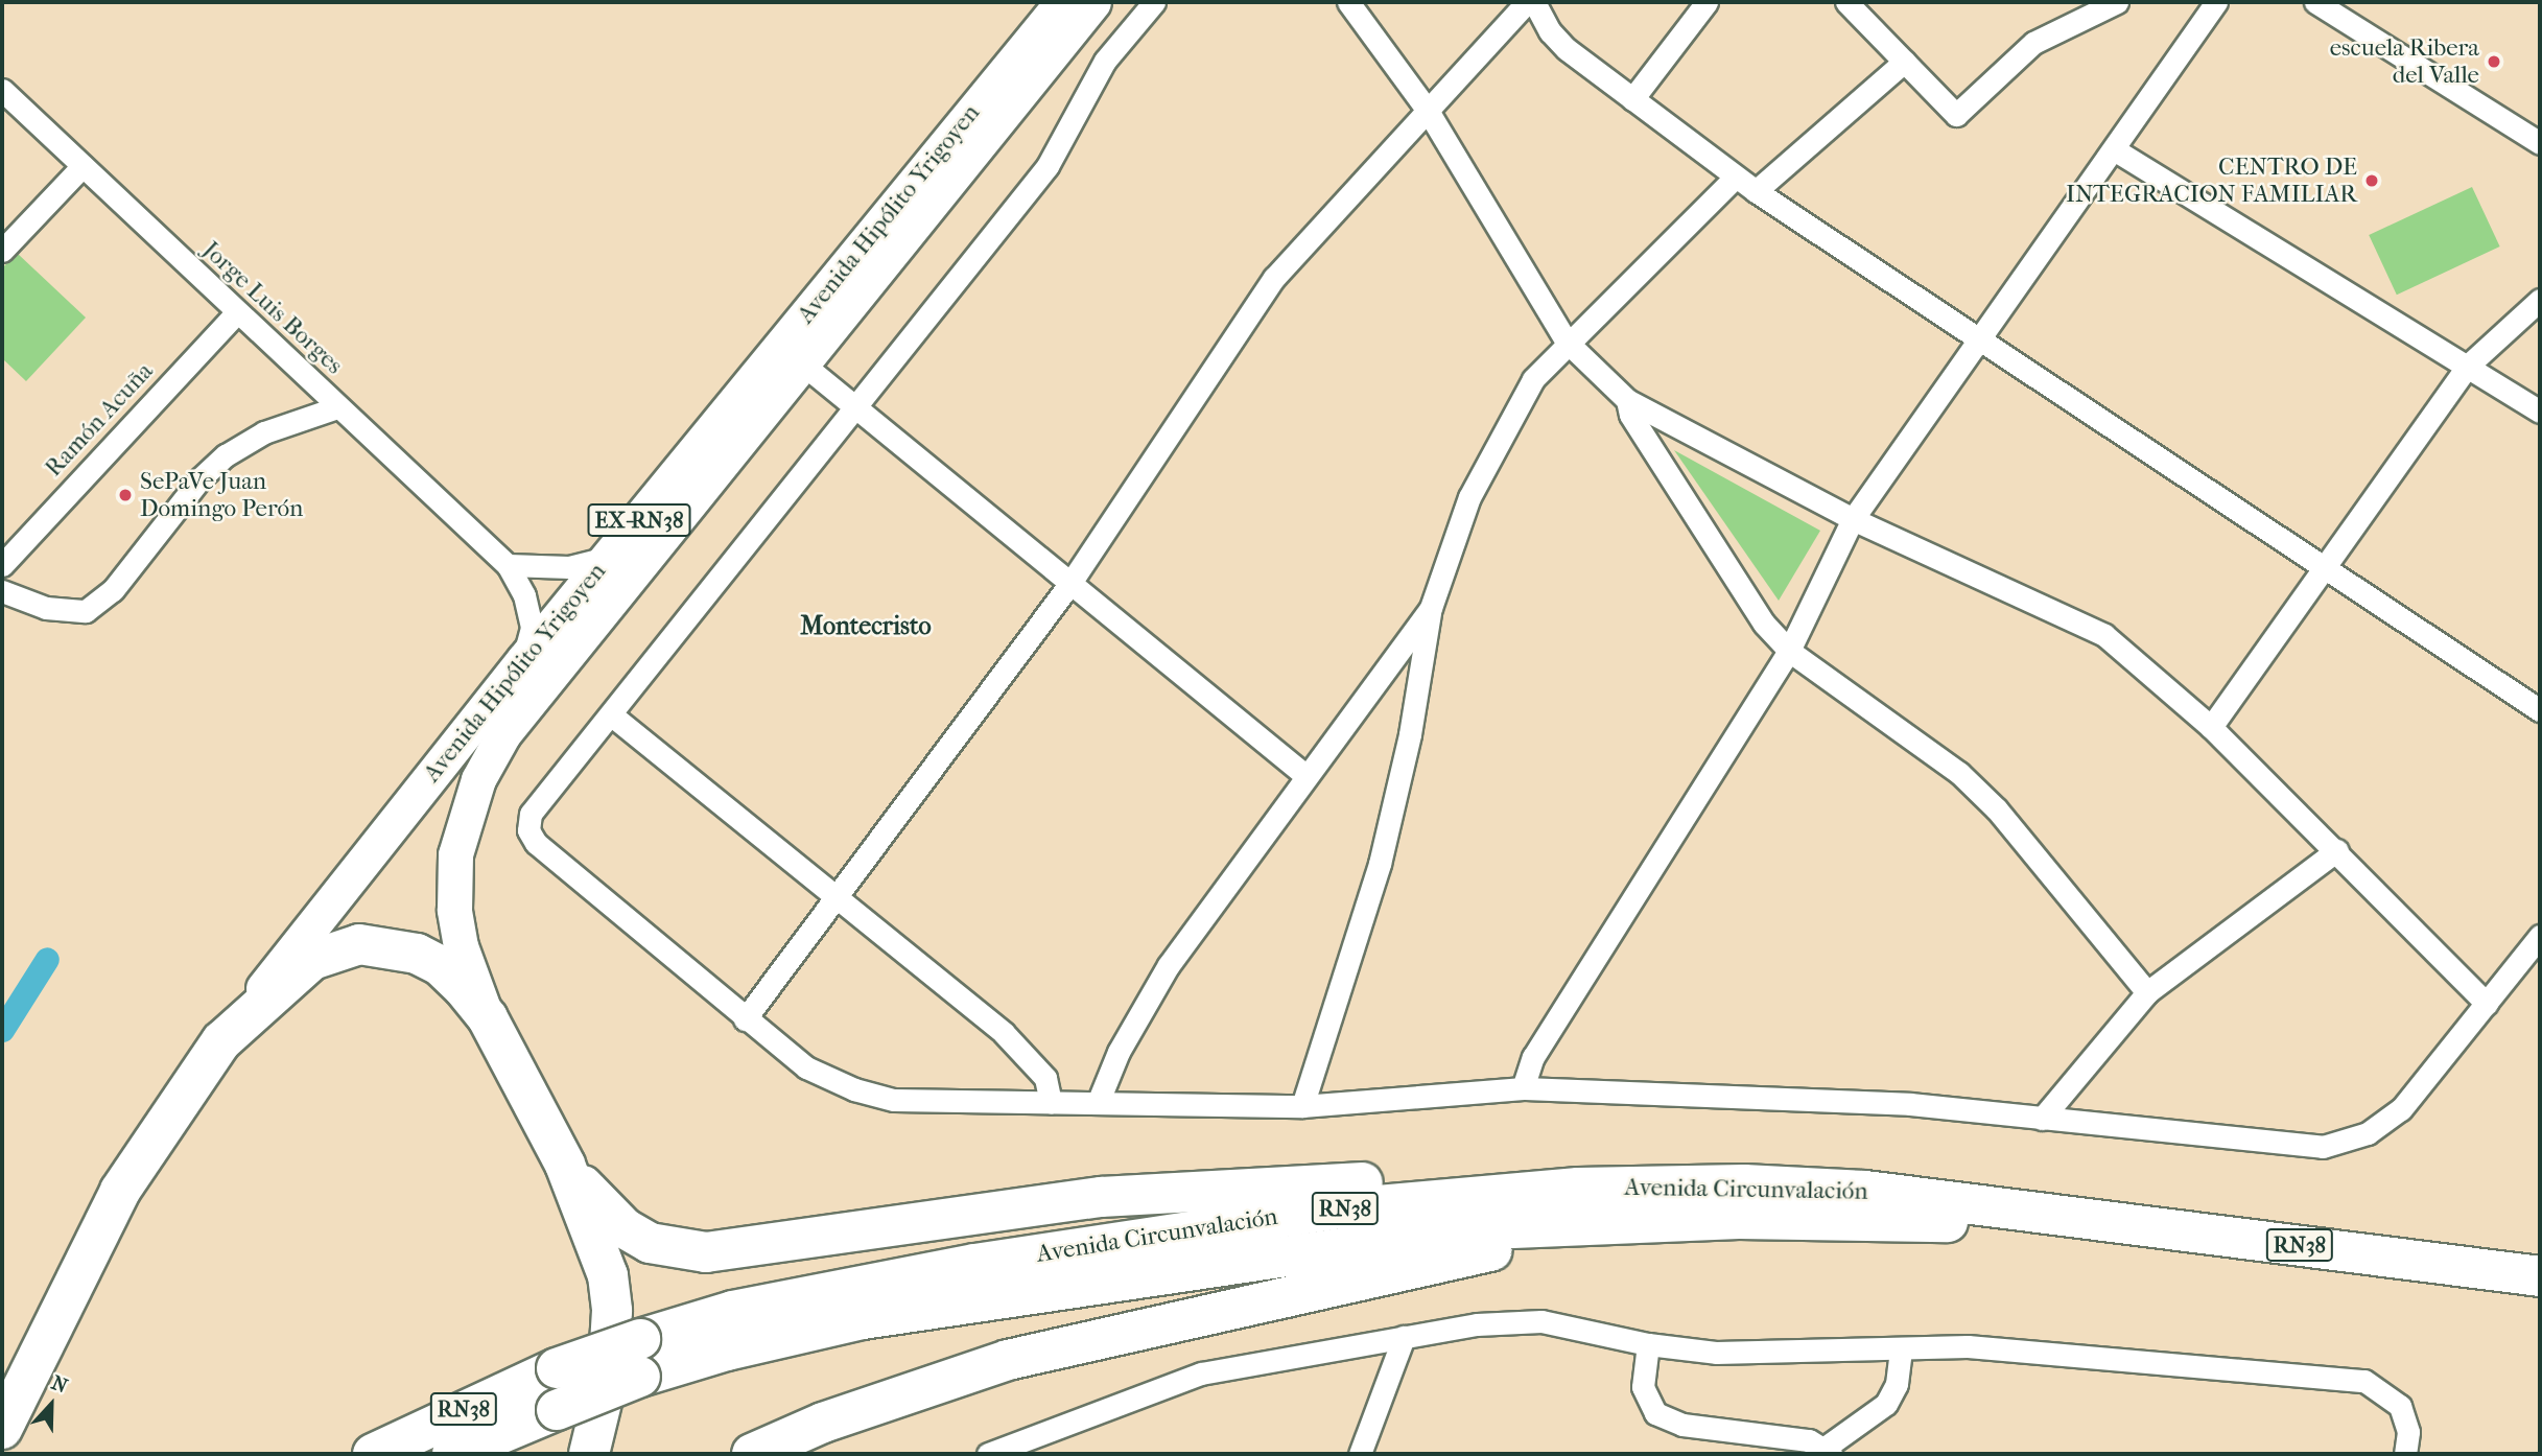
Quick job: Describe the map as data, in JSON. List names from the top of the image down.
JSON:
{
  "streets": {
    "highway": ["Avenida Circunvalación", "RN38"],
    "main road": ["Avenida Hipólito Yrigoyen", "EX-RN38"],
    "street": ["Jorge Luis Borges", "Ramón Acuña"]
  },
  "crossings": [
    ["Avenida Hipólito Yrigoyen", "Jorge Luis Borges"],
    ["Jorge Luis Borges", "Ramón Acuña"]
  ],
  "districts": ["Montecristo"],
  "places": ["escuela Ribera del Valle", "CENTRO DE INTEGRACION FAMILIAR", "SePaVe Juan Domingo Perón"],
  "north": "top"
}
